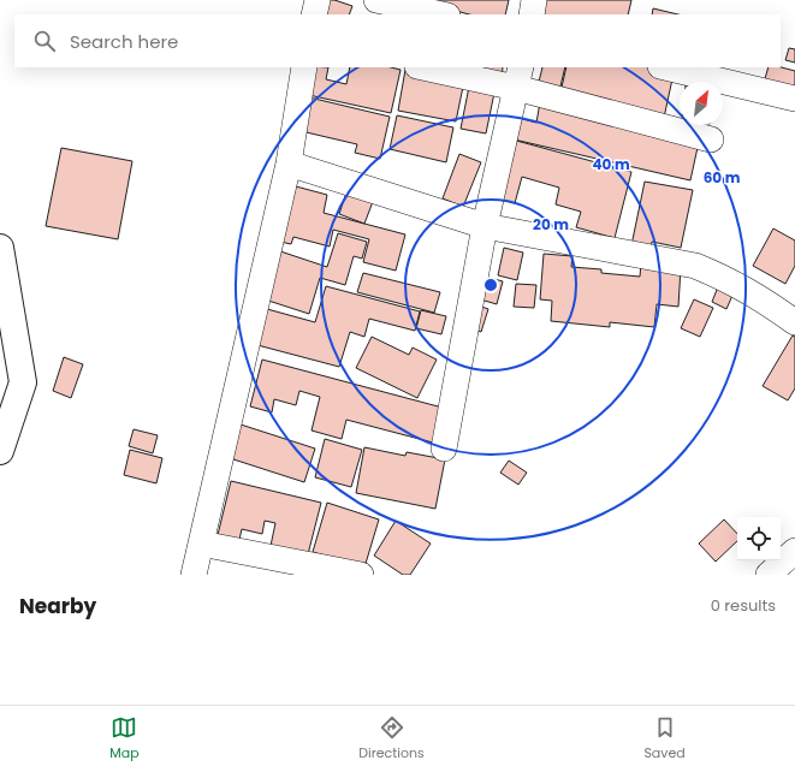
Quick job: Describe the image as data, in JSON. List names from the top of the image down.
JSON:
{
  "north": "top right",
  "page": {
    "search": "Search here",
    "heading": ["Nearby", "0 results"],
    "nav": ["Map", "Directions", "Saved"]
  },
  "rings": ["40 m", "60 m", "20 m"]
}
